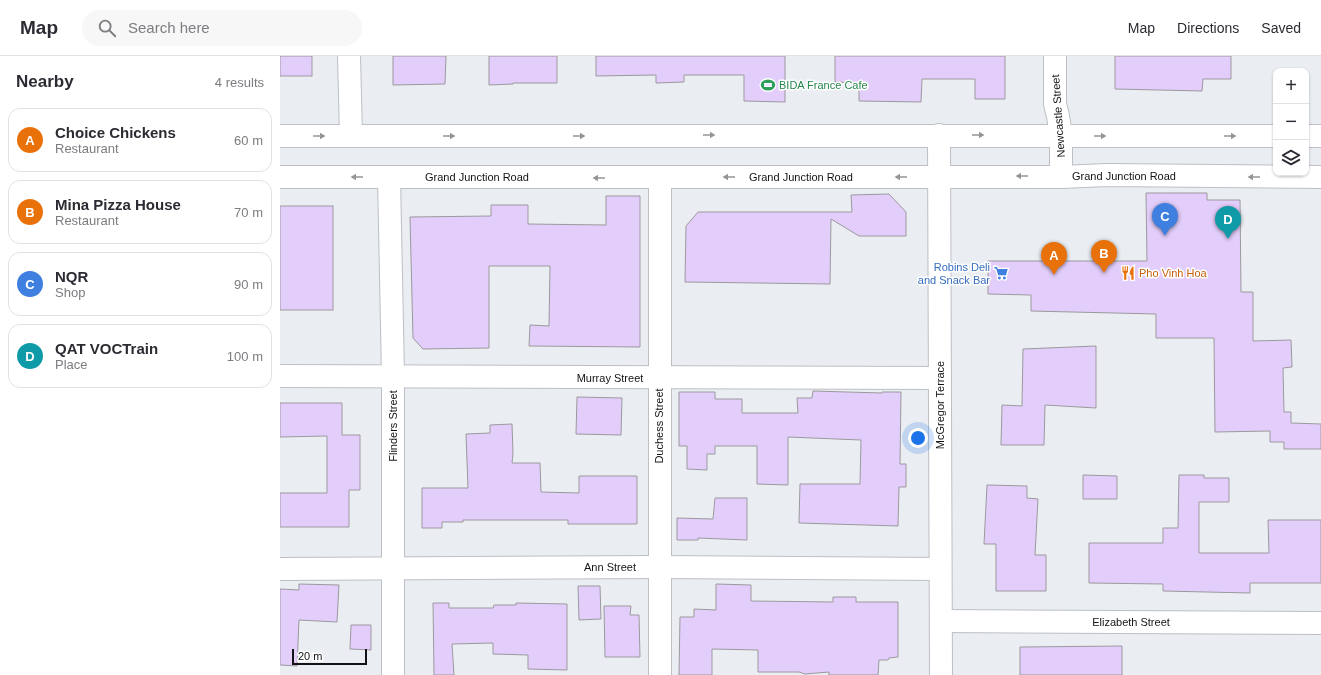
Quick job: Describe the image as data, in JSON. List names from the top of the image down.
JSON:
{
  "streets": {
    "main road": [
      "Newcastle Street",
      "Grand Junction Road",
      "Murray Street",
      "McGregor Terrace",
      "Flinders Street",
      "Duchess Street",
      "Ann Street",
      "Elizabeth Street"
    ]
  },
  "crossings": [
    ["Newcastle Street", "Grand Junction Road"],
    ["Grand Junction Road", "McGregor Terrace"],
    ["Grand Junction Road", "Flinders Street"],
    ["Grand Junction Road", "Duchess Street"],
    ["Murray Street", "McGregor Terrace"],
    ["Murray Street", "Flinders Street"],
    ["Murray Street", "Duchess Street"],
    ["McGregor Terrace", "Ann Street"],
    ["McGregor Terrace", "Elizabeth Street"],
    ["Flinders Street", "Ann Street"],
    ["Duchess Street", "Ann Street"]
  ],
  "places": {
    "sports": ["BIDA France Cafe"],
    "supermarket": ["Robins Deli and Snack Bar"],
    "restaurant": ["Pho Vinh Hoa"]
  },
  "scale_bar": "20 m",
  "page": {
    "header": "Map",
    "search": "Search here",
    "nav": ["Map", "Directions", "Saved"],
    "heading": ["Nearby", "4 results"],
    "map_buttons": ["+", "−"],
    "list": [
      {
        "mark": "A",
        "name": "Choice Chickens",
        "note": "Restaurant",
        "value": "60 m"
      },
      {
        "mark": "B",
        "name": "Mina Pizza House",
        "note": "Restaurant",
        "value": "70 m"
      },
      {
        "mark": "C",
        "name": "NQR",
        "note": "Shop",
        "value": "90 m"
      },
      {
        "mark": "D",
        "name": "QAT VOCTrain",
        "note": "Place",
        "value": "100 m"
      }
    ],
    "pins": [
      "C",
      "D",
      "B",
      "A"
    ],
    "scale": "20 m"
  }
}
